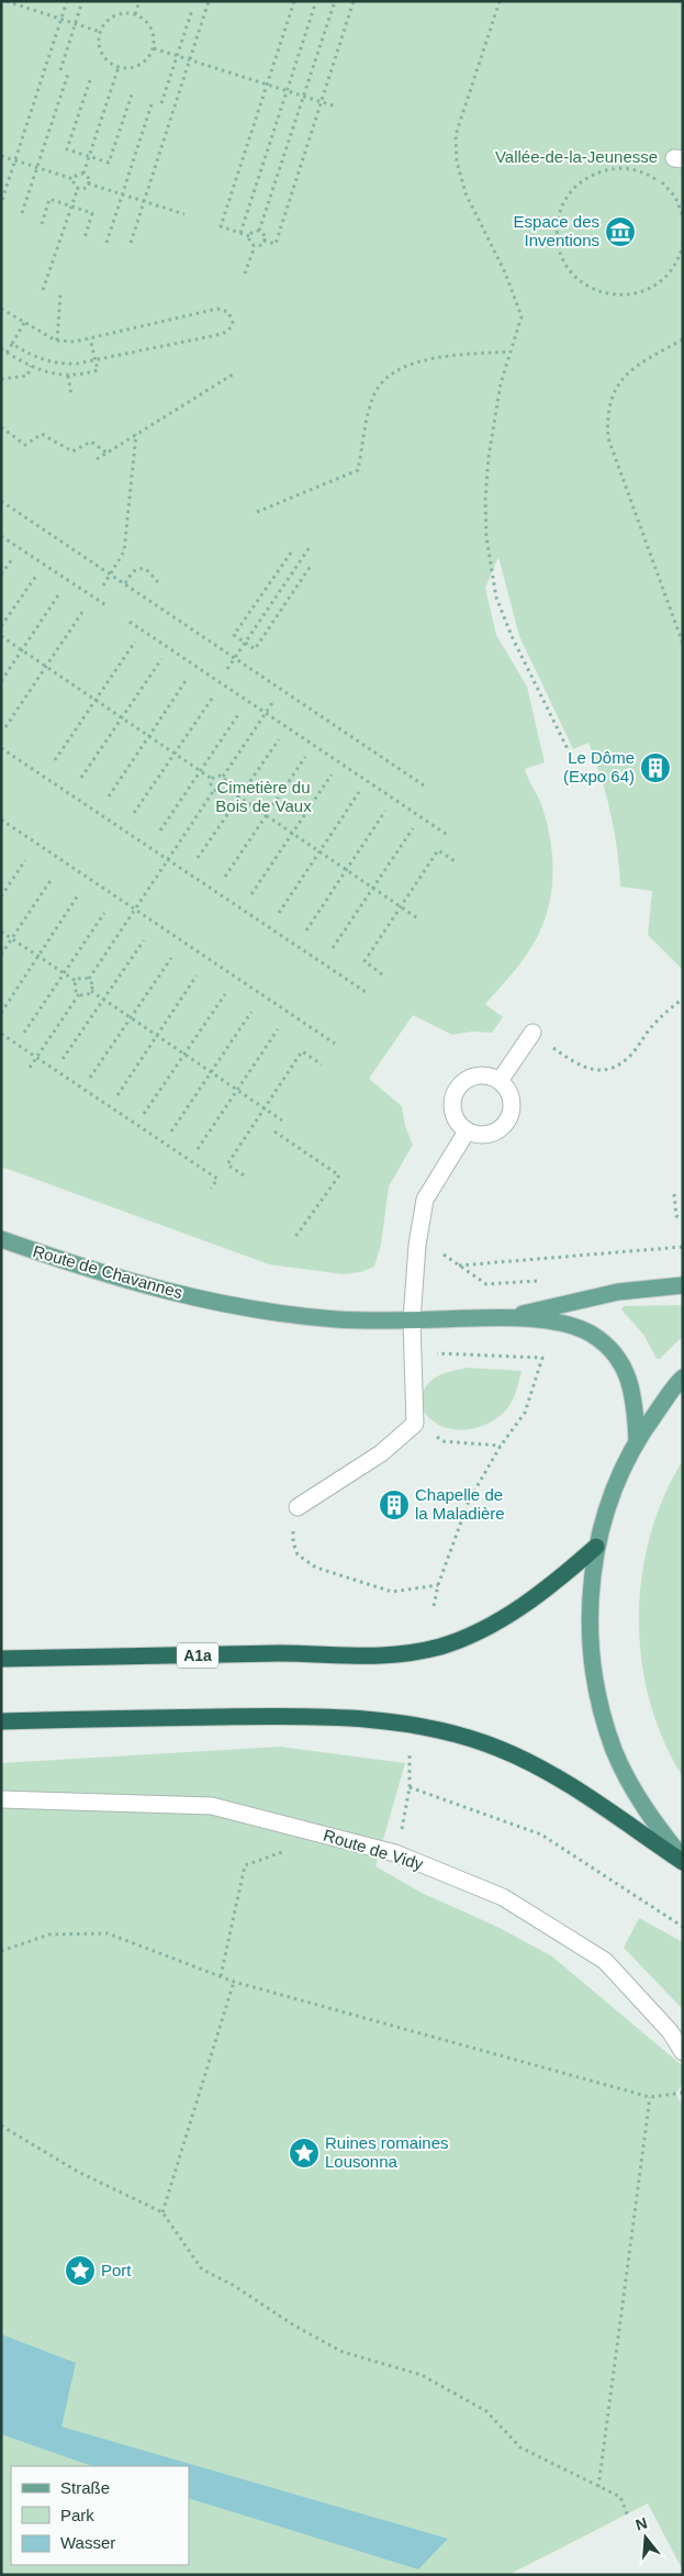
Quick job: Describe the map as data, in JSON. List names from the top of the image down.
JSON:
{
  "streets": {
    "highway": ["A1a"],
    "main road": ["Route de Chavannes"],
    "street": ["Route de Vidy"]
  },
  "parks": ["Vallée-de-la-Jeunesse", "Cimetière du Bois de Vaux"],
  "places": {
    "museum": ["Espace des Inventions"],
    "building": ["Le Dôme (Expo 64)", "Chapelle de la Maladière"],
    "place": ["Ruines romaines Lousonna", "Port"]
  },
  "legend": ["Straße", "Park", "Wasser"],
  "north": "top"
}
